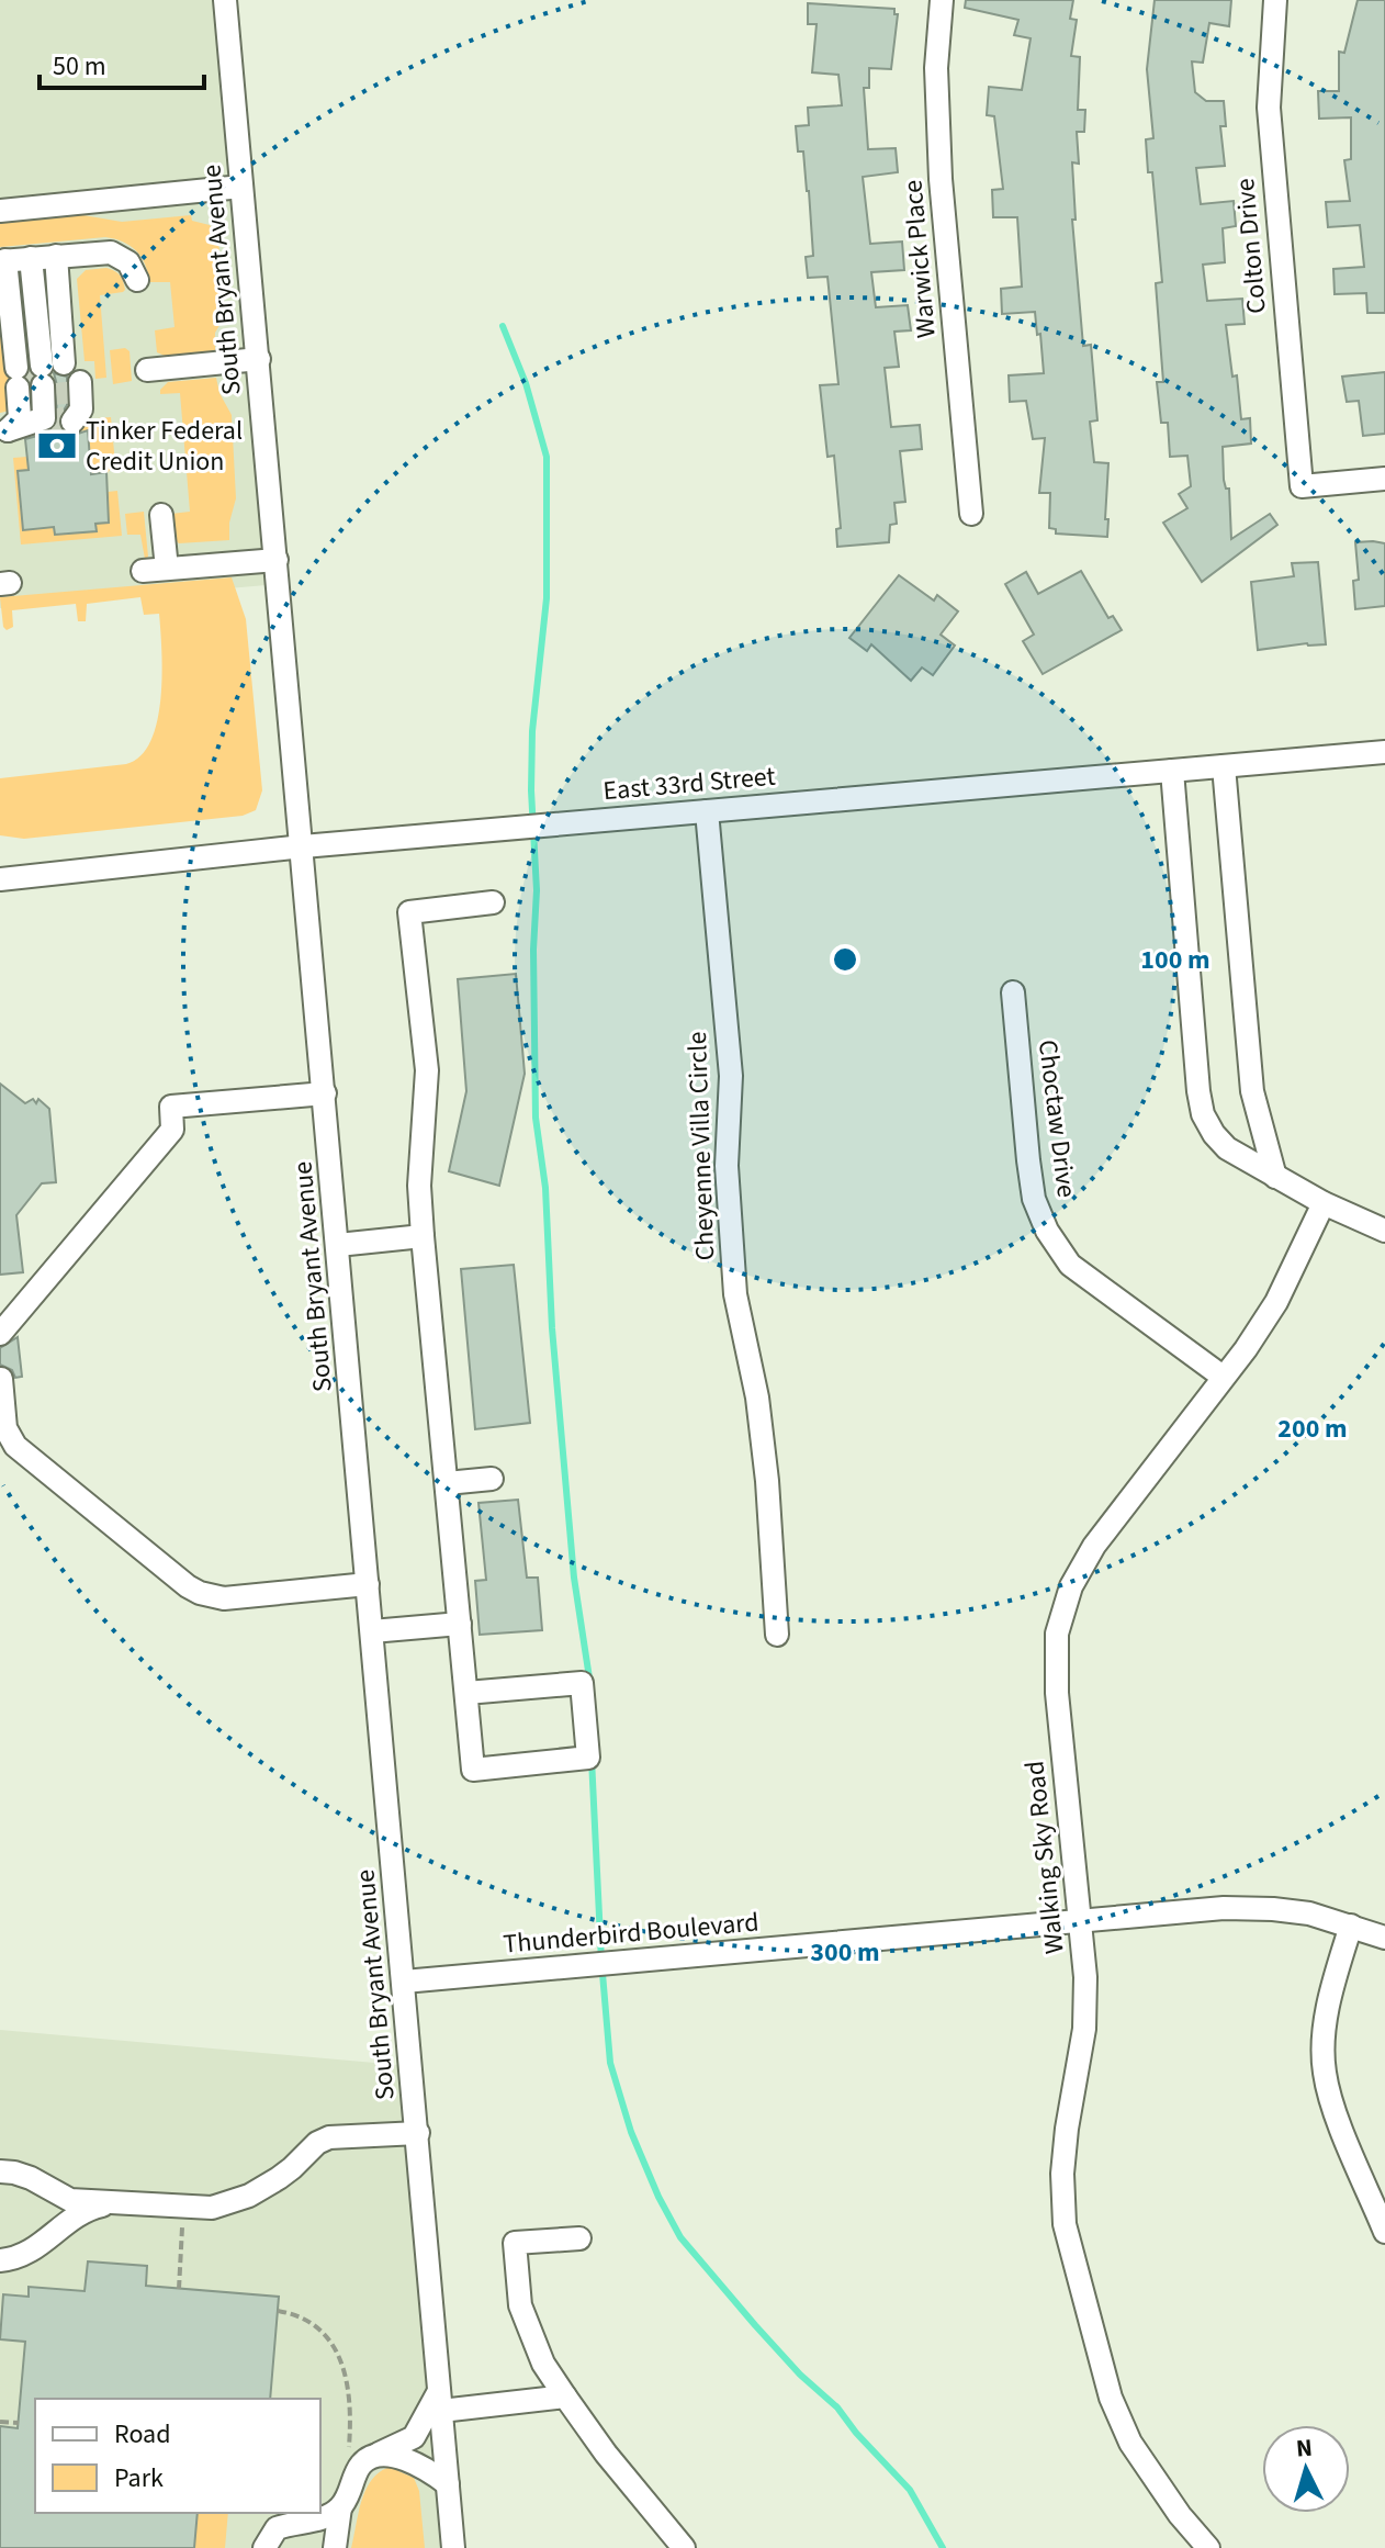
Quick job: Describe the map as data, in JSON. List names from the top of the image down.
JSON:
{
  "streets": {
    "street": [
      "Colton Drive",
      "Warwick Place",
      "South Bryant Avenue",
      "East 33rd Street",
      "Choctaw Drive",
      "Cheyenne Villa Circle",
      "Walking Sky Road",
      "Thunderbird Boulevard"
    ]
  },
  "crossings": [
    ["South Bryant Avenue", "East 33rd Street"],
    ["South Bryant Avenue", "Thunderbird Boulevard"],
    ["East 33rd Street", "Cheyenne Villa Circle"],
    ["Choctaw Drive", "Walking Sky Road"],
    ["Walking Sky Road", "Thunderbird Boulevard"]
  ],
  "places": {
    "bank": ["Tinker Federal Credit Union"]
  },
  "legend": ["Road", "Park"],
  "scale_bar": "50 m",
  "north": "top",
  "rings": ["100 m", "200 m", "300 m"]
}
